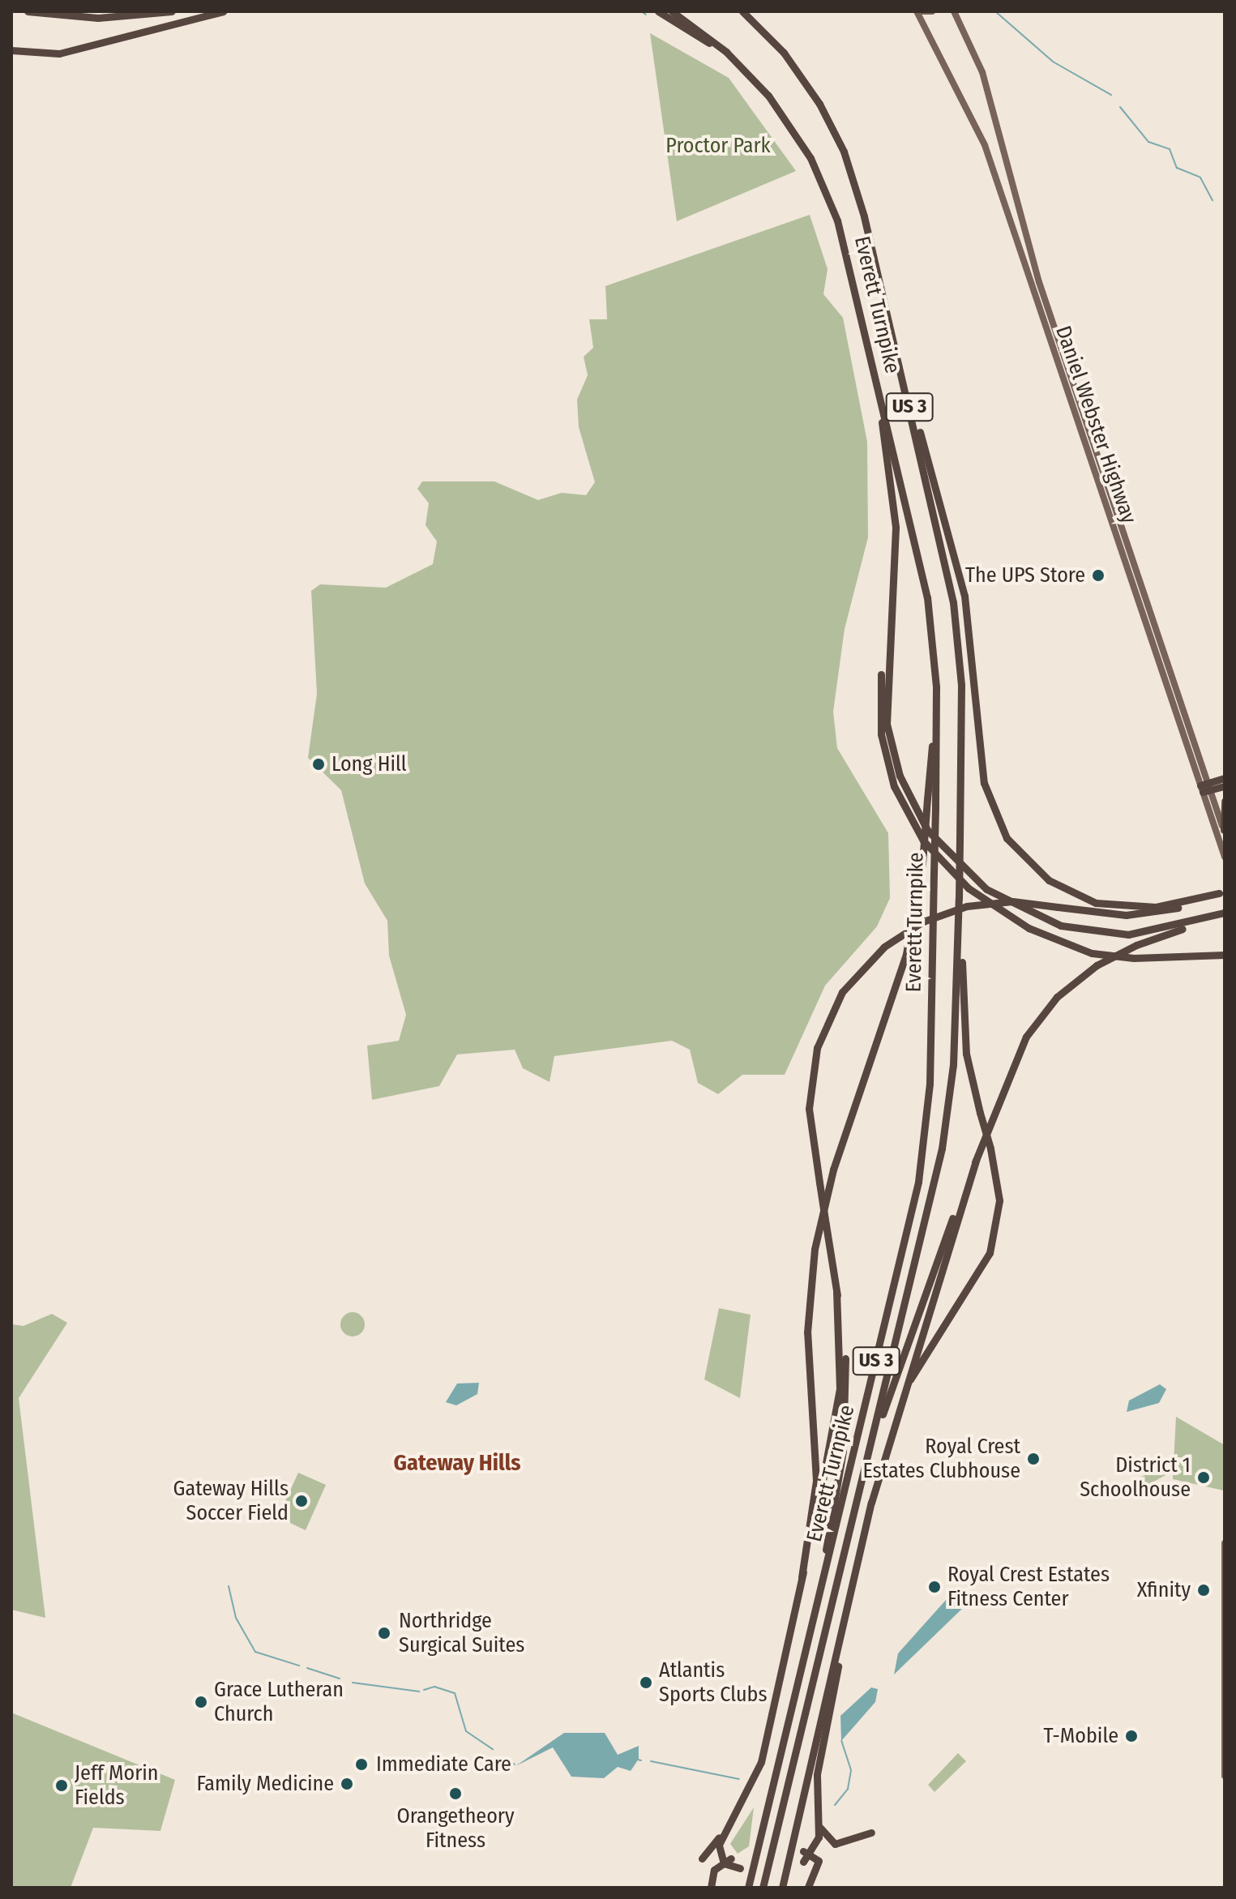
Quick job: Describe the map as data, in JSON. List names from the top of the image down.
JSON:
{
  "streets": {
    "highway": ["Everett Turnpike", "US 3"],
    "main road": ["Daniel Webster Highway"]
  },
  "districts": ["Gateway Hills"],
  "parks": ["Proctor Park"],
  "places": [
    "The UPS Store",
    "Long Hill",
    "Royal Crest Estates Clubhouse",
    "District 1 Schoolhouse",
    "Gateway Hills Soccer Field",
    "Royal Crest Estates Fitness Center",
    "Xfinity",
    "Northridge Surgical Suites",
    "Atlantis Sports Clubs",
    "Grace Lutheran Church",
    "T-Mobile",
    "Immediate Care",
    "Family Medicine",
    "Jeff Morin Fields",
    "Orangetheory Fitness"
  ]
}
